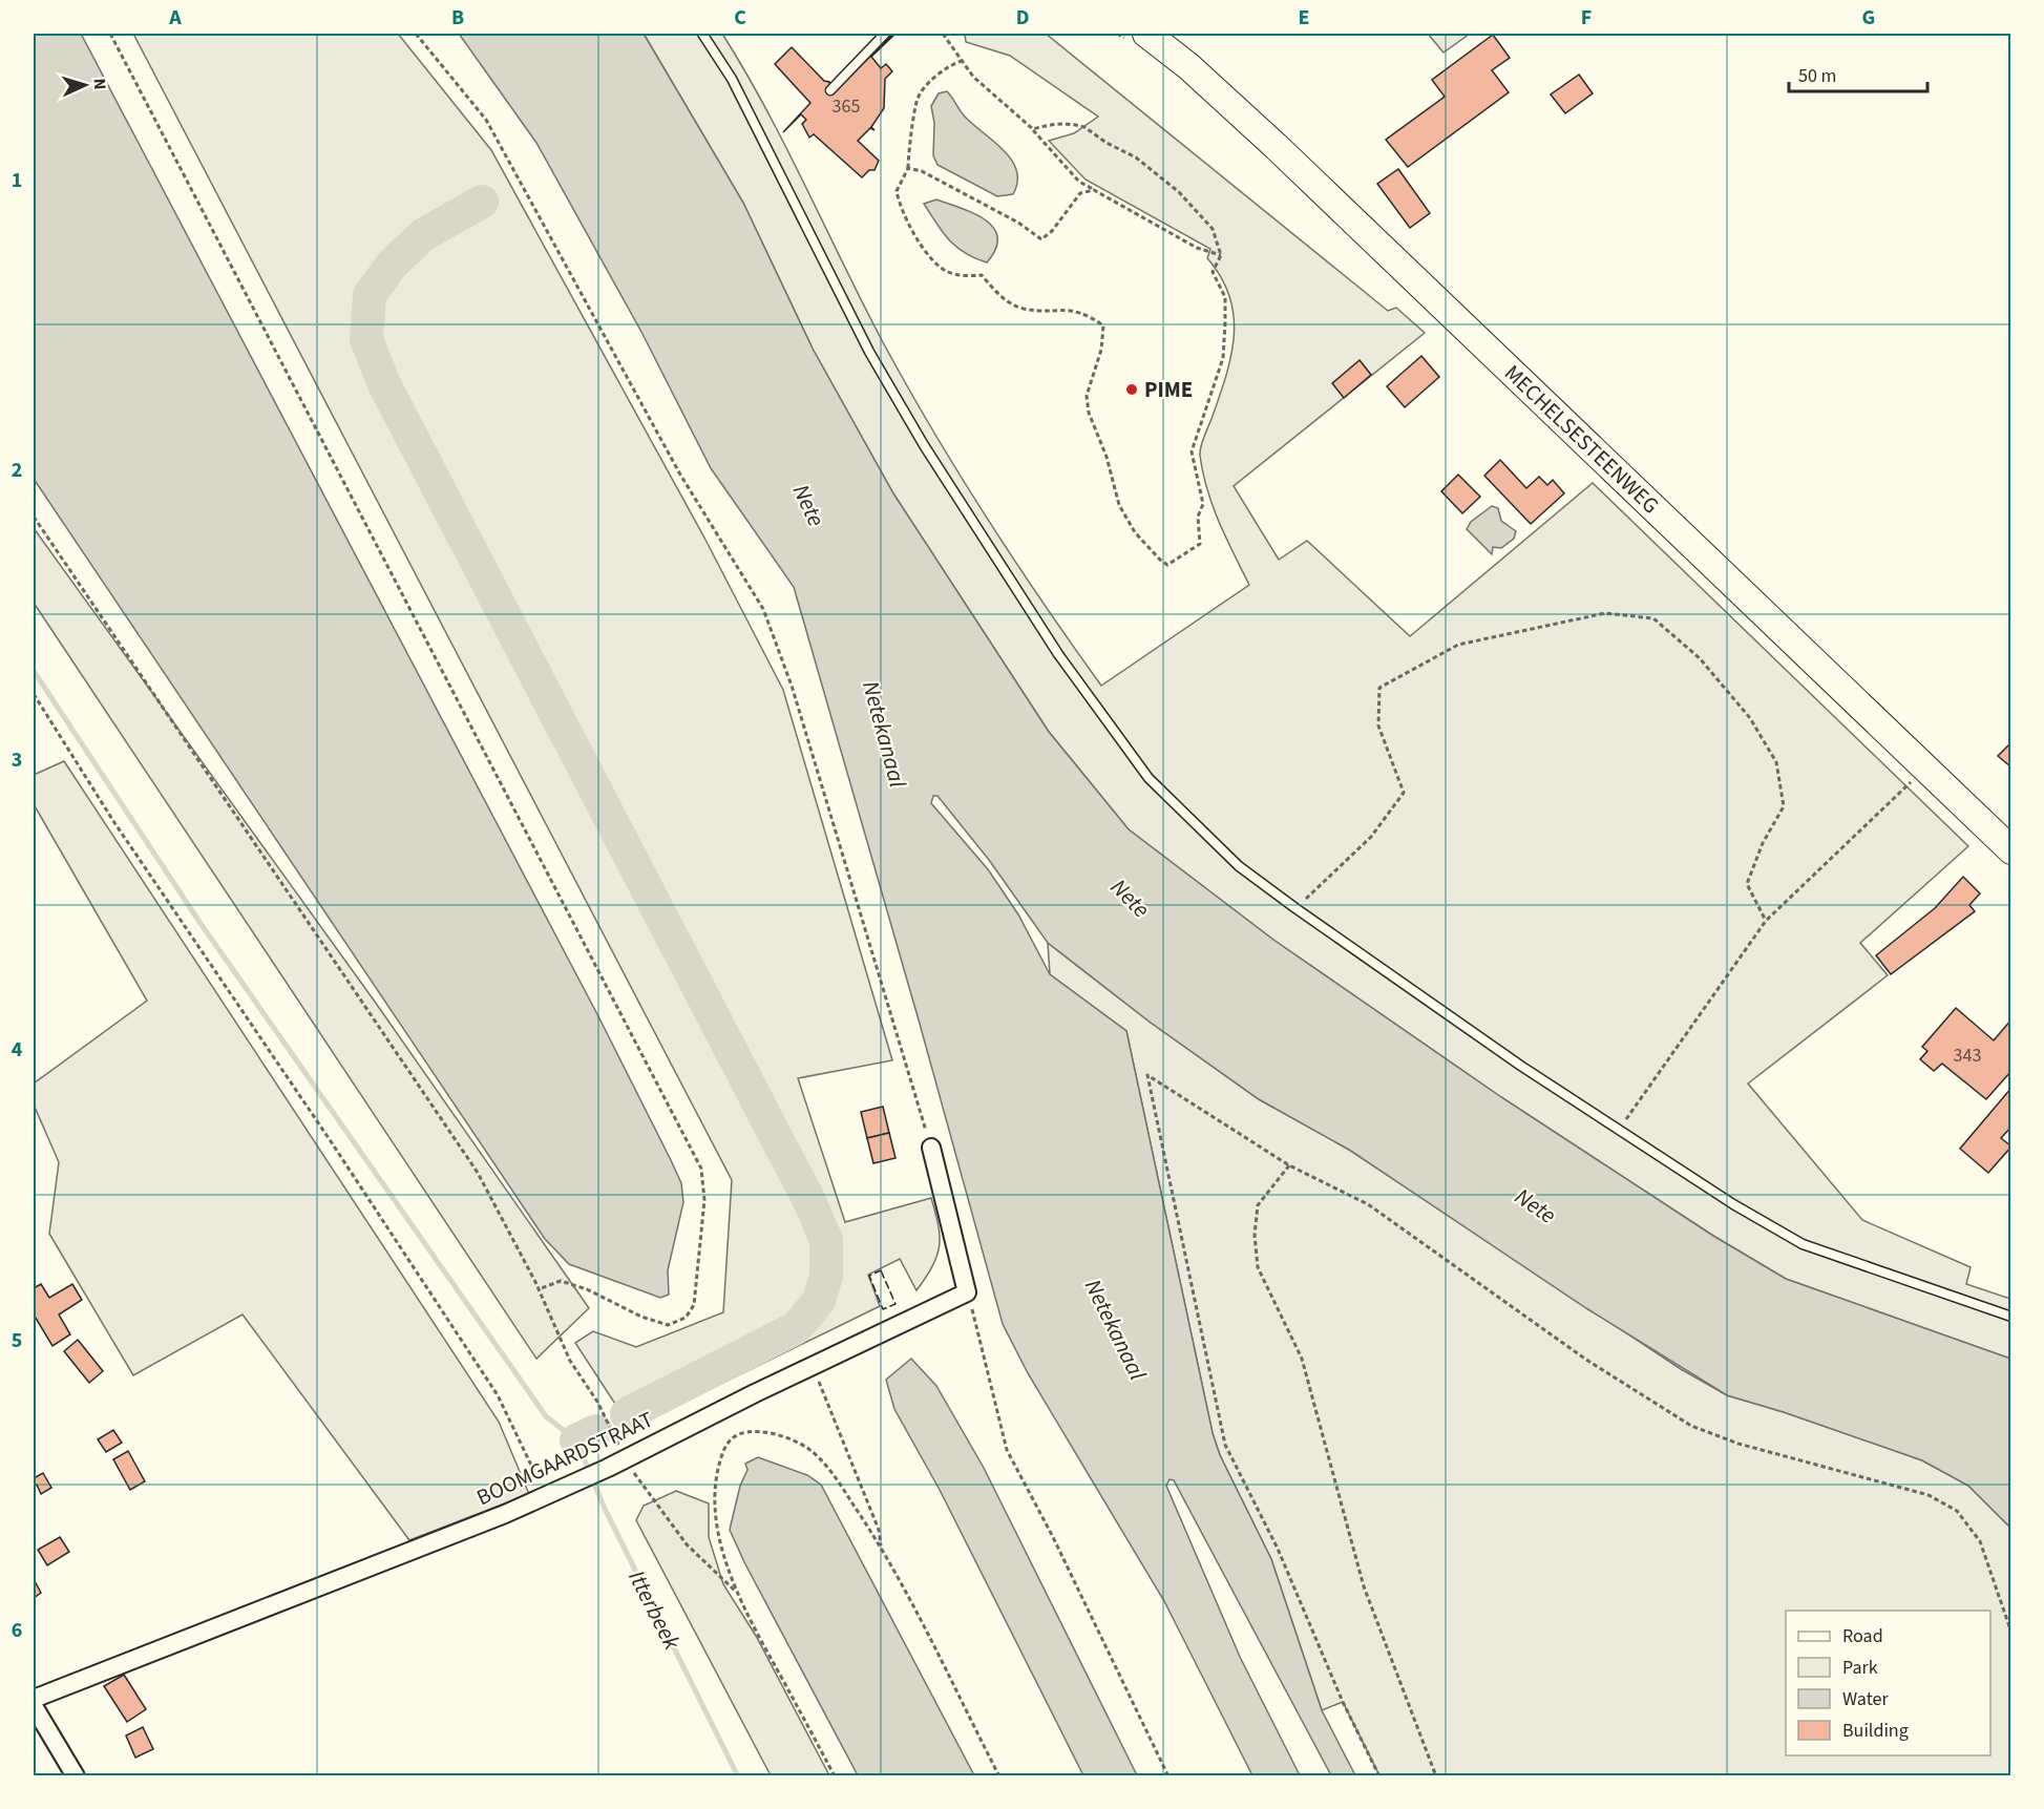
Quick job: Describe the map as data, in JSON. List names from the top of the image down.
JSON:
{
  "streets": {
    "main road": ["MECHELSESTEENWEG"],
    "street": ["BOOMGAARDSTRAAT"]
  },
  "water": ["Nete", "Netekanaal", "Itterbeek"],
  "places": ["PIME"],
  "house_numbers": ["365", "343"],
  "legend": [
    "Road",
    "Park",
    "Water",
    "Building"
  ],
  "scale_bar": "50 m",
  "north": "right",
  "grid": {
    "columns": [
      "A",
      "B",
      "C",
      "D",
      "E",
      "F",
      "G"
    ],
    "rows": [
      "1",
      "2",
      "3",
      "4",
      "5",
      "6"
    ]
  }
}
